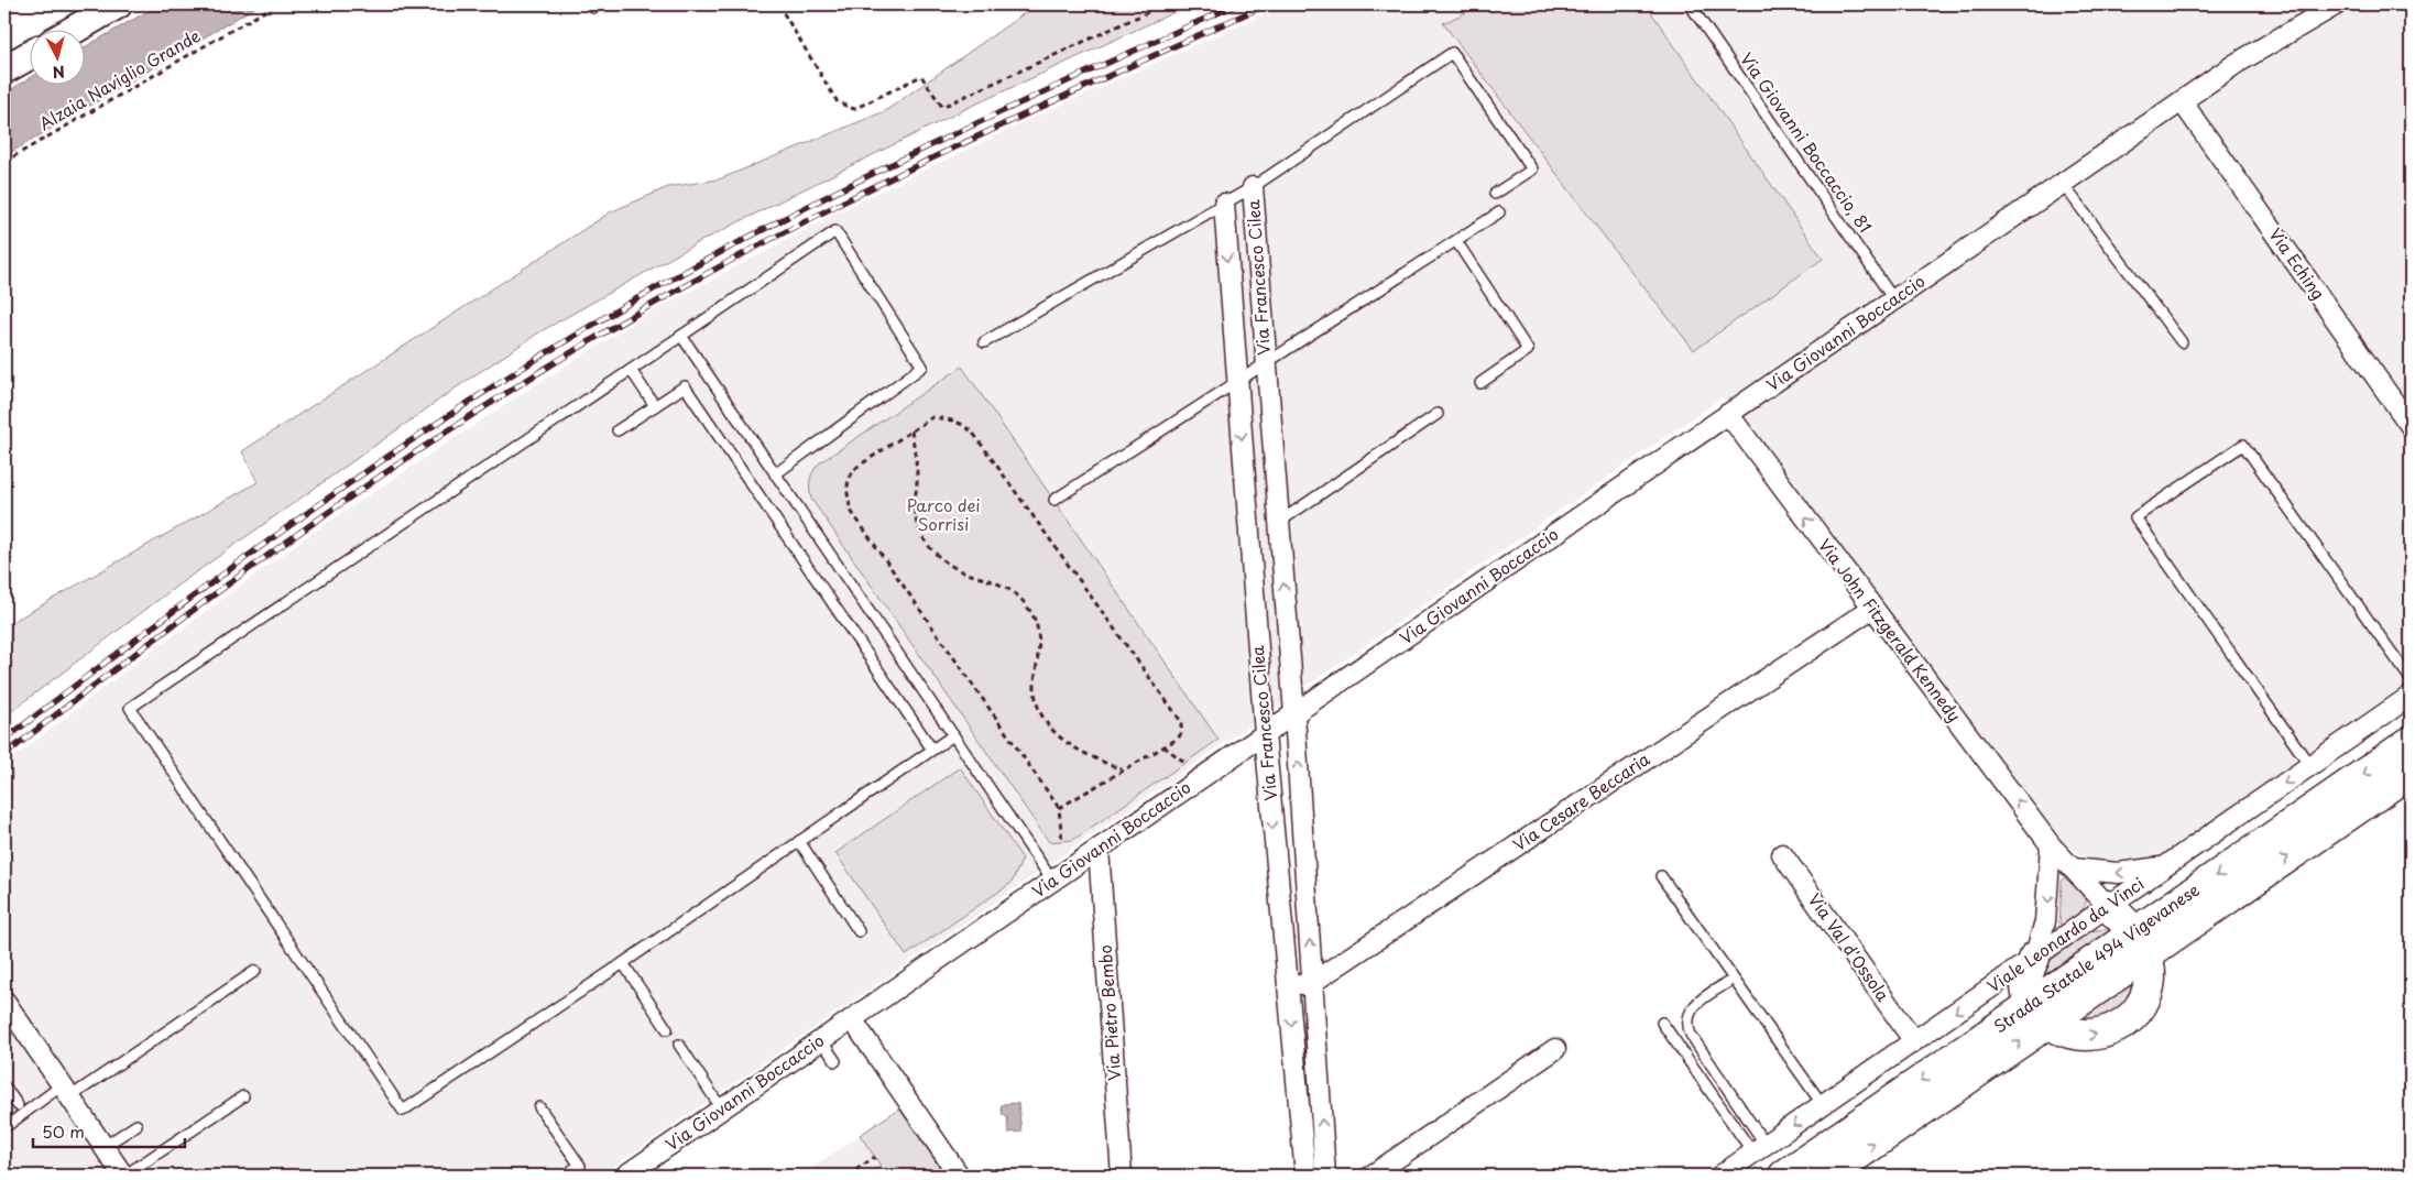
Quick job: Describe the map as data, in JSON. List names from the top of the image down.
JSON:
{
  "streets": {
    "main road": ["Strada Statale 494 Vigevanese"],
    "street": [
      "Via Eching",
      "Via Francesco Cilea",
      "Via Giovanni Boccaccio",
      "Via John Fitzgerald Kennedy",
      "Via Cesare Beccaria",
      "Viale Leonardo da Vinci",
      "Via Val d'Ossola",
      "Via Pietro Bembo"
    ],
    "lane": ["Via Giovanni Boccaccio, 81"],
    "path": ["Alzaia Naviglio Grande"]
  },
  "crossings": [
    ["Via Giovanni Boccaccio, 81", "Via Giovanni Boccaccio"],
    ["Via Eching", "Via Giovanni Boccaccio"],
    ["Via Francesco Cilea", "Via Giovanni Boccaccio"],
    ["Via Francesco Cilea", "Via Cesare Beccaria"],
    ["Via Giovanni Boccaccio", "Via John Fitzgerald Kennedy"],
    ["Via Giovanni Boccaccio", "Via Pietro Bembo"],
    ["Via John Fitzgerald Kennedy", "Via Cesare Beccaria"],
    ["Via John Fitzgerald Kennedy", "Viale Leonardo da Vinci"],
    ["Viale Leonardo da Vinci", "Via Val d'Ossola"]
  ],
  "one_way": ["Via John Fitzgerald Kennedy", "Viale Leonardo da Vinci"],
  "parks": ["Parco dei Sorrisi"],
  "scale_bar": "50 m",
  "north": "bottom"
}
